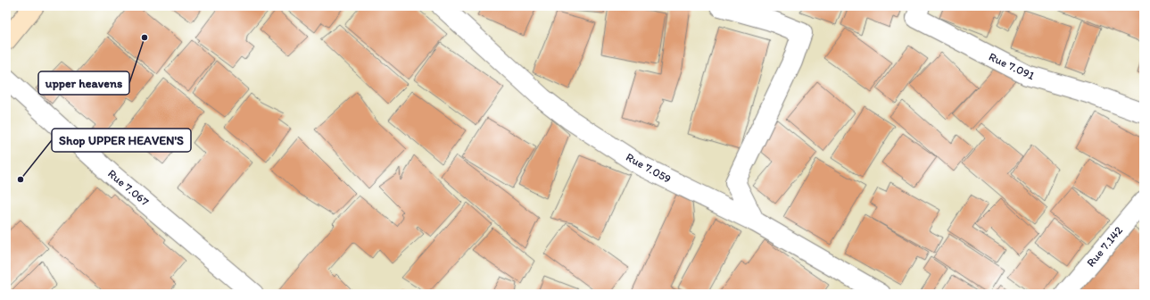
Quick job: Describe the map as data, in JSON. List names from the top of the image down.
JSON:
{
  "streets": {
    "street": [
      "Rue 7.091",
      "Rue 7.059",
      "Rue 7.067",
      "Rue 7.142"
    ]
  },
  "places": ["upper heavens", "Shop UPPER HEAVEN'S"]
}
